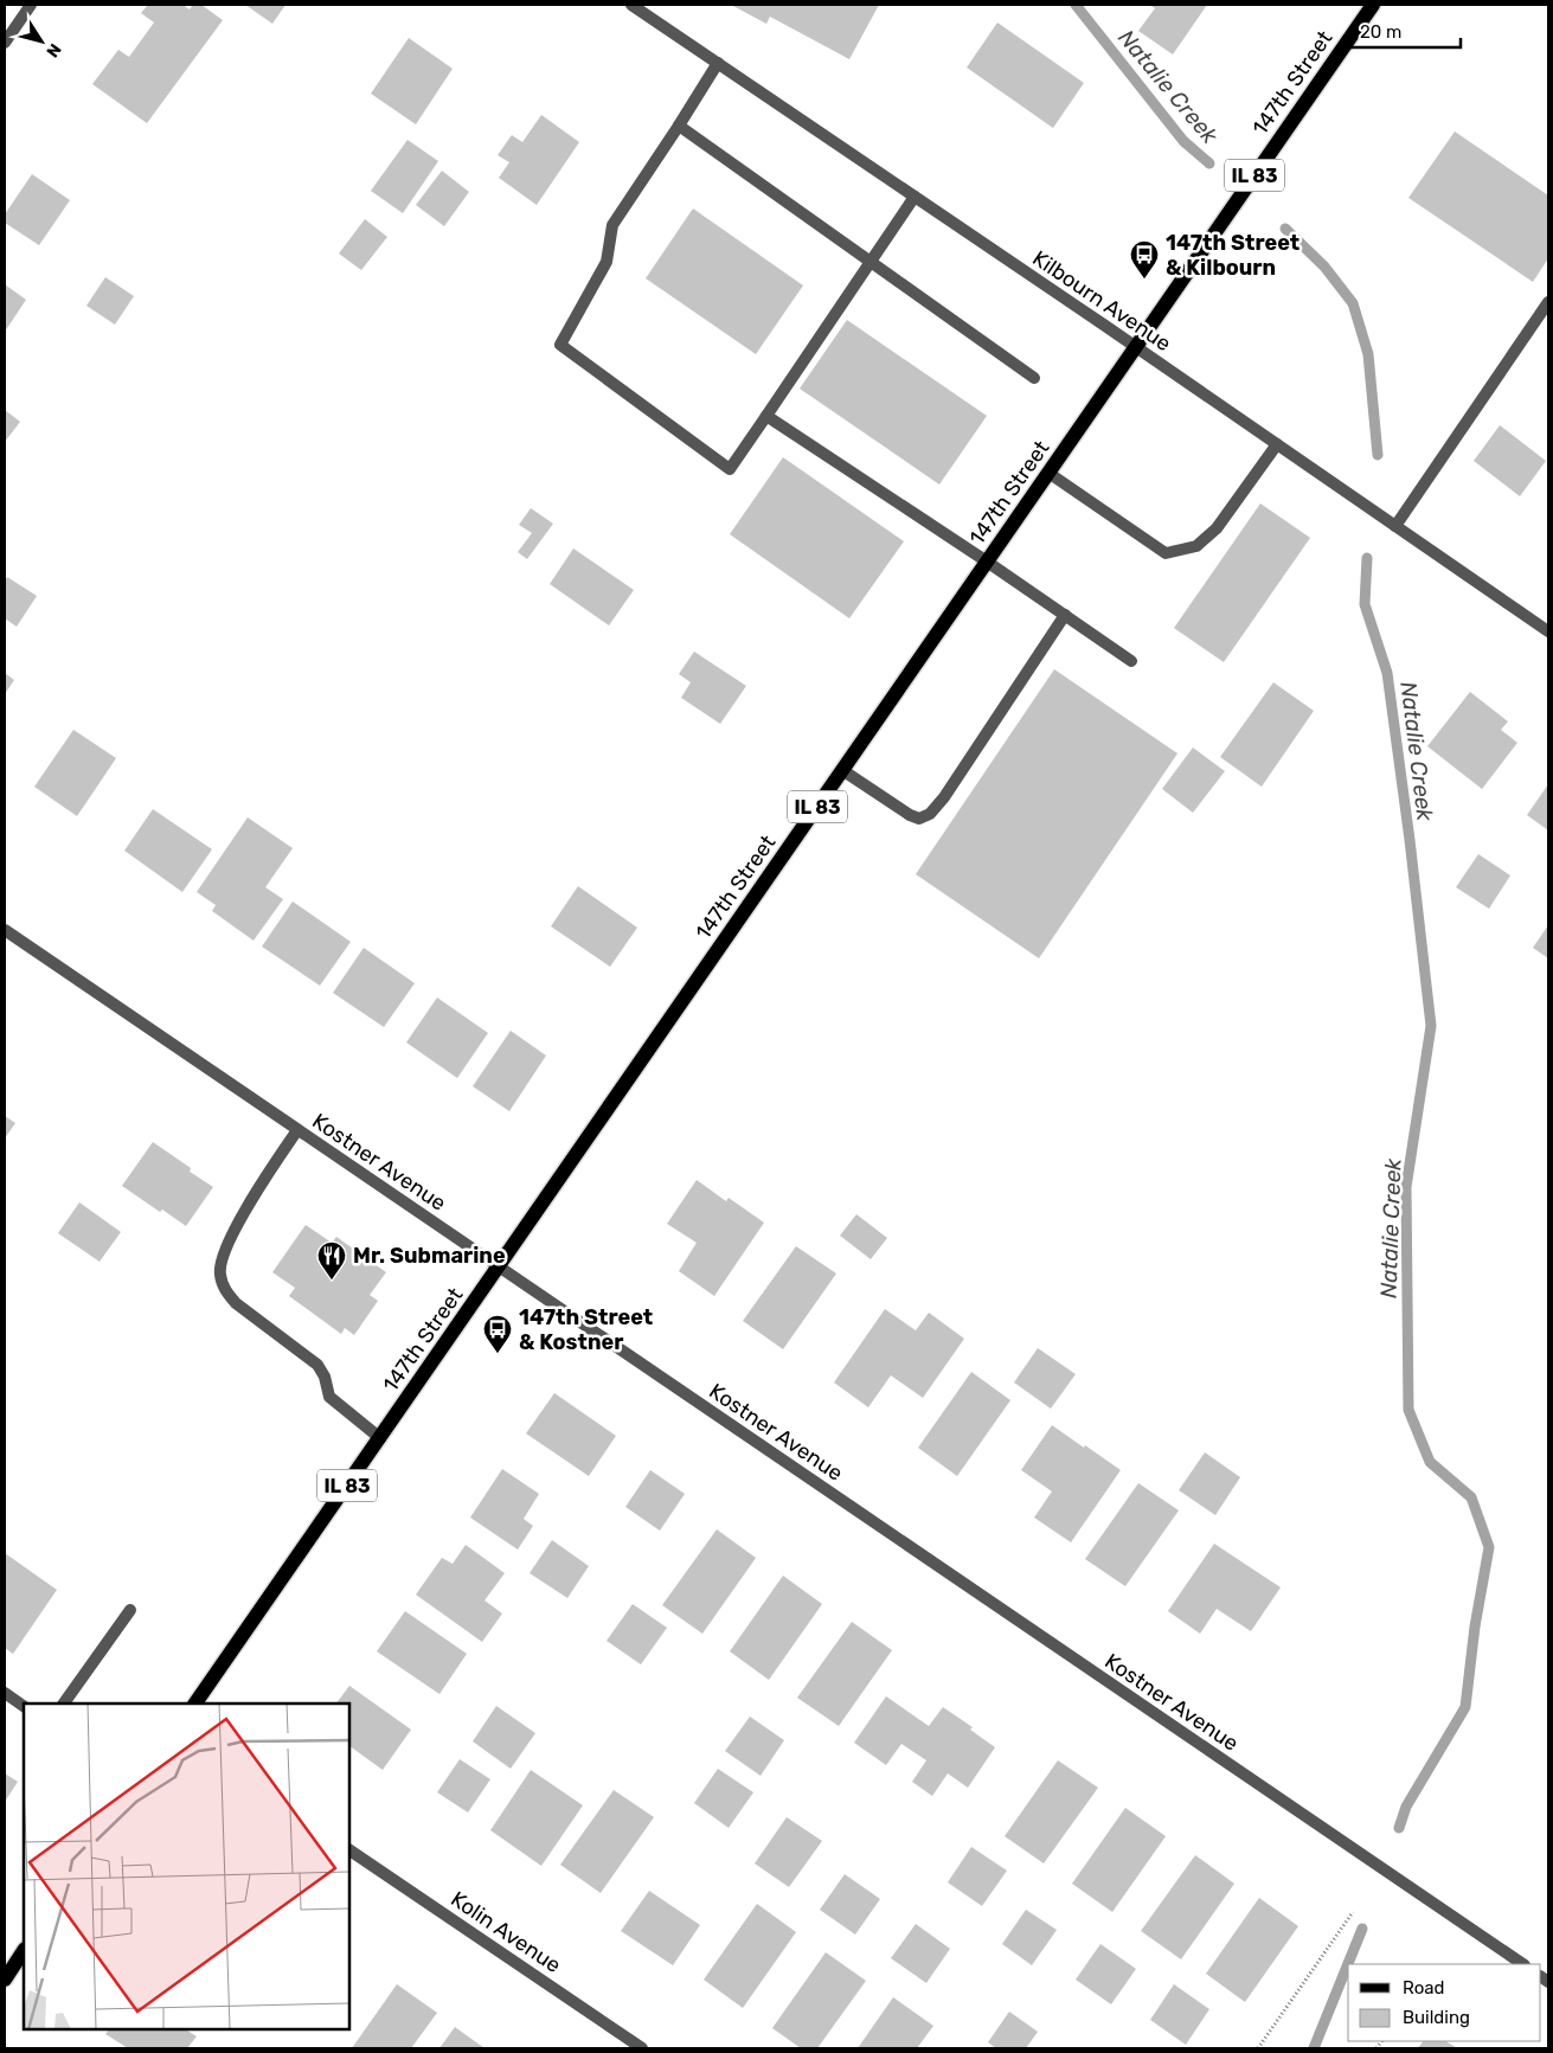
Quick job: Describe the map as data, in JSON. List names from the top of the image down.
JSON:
{
  "streets": {
    "main road": ["147th Street", "IL 83"],
    "street": ["Kilbourn Avenue", "Kostner Avenue", "Kolin Avenue"]
  },
  "crossings": [
    ["147th Street", "Kilbourn Avenue"],
    ["147th Street", "Kostner Avenue"]
  ],
  "water": ["Natalie Creek"],
  "places": {
    "bus stop": ["147th Street & Kilbourn", "147th Street & Kostner"],
    "restaurant": ["Mr. Submarine"]
  },
  "legend": ["Road", "Building"],
  "scale_bar": "20 m",
  "north": "bottom right"
}
